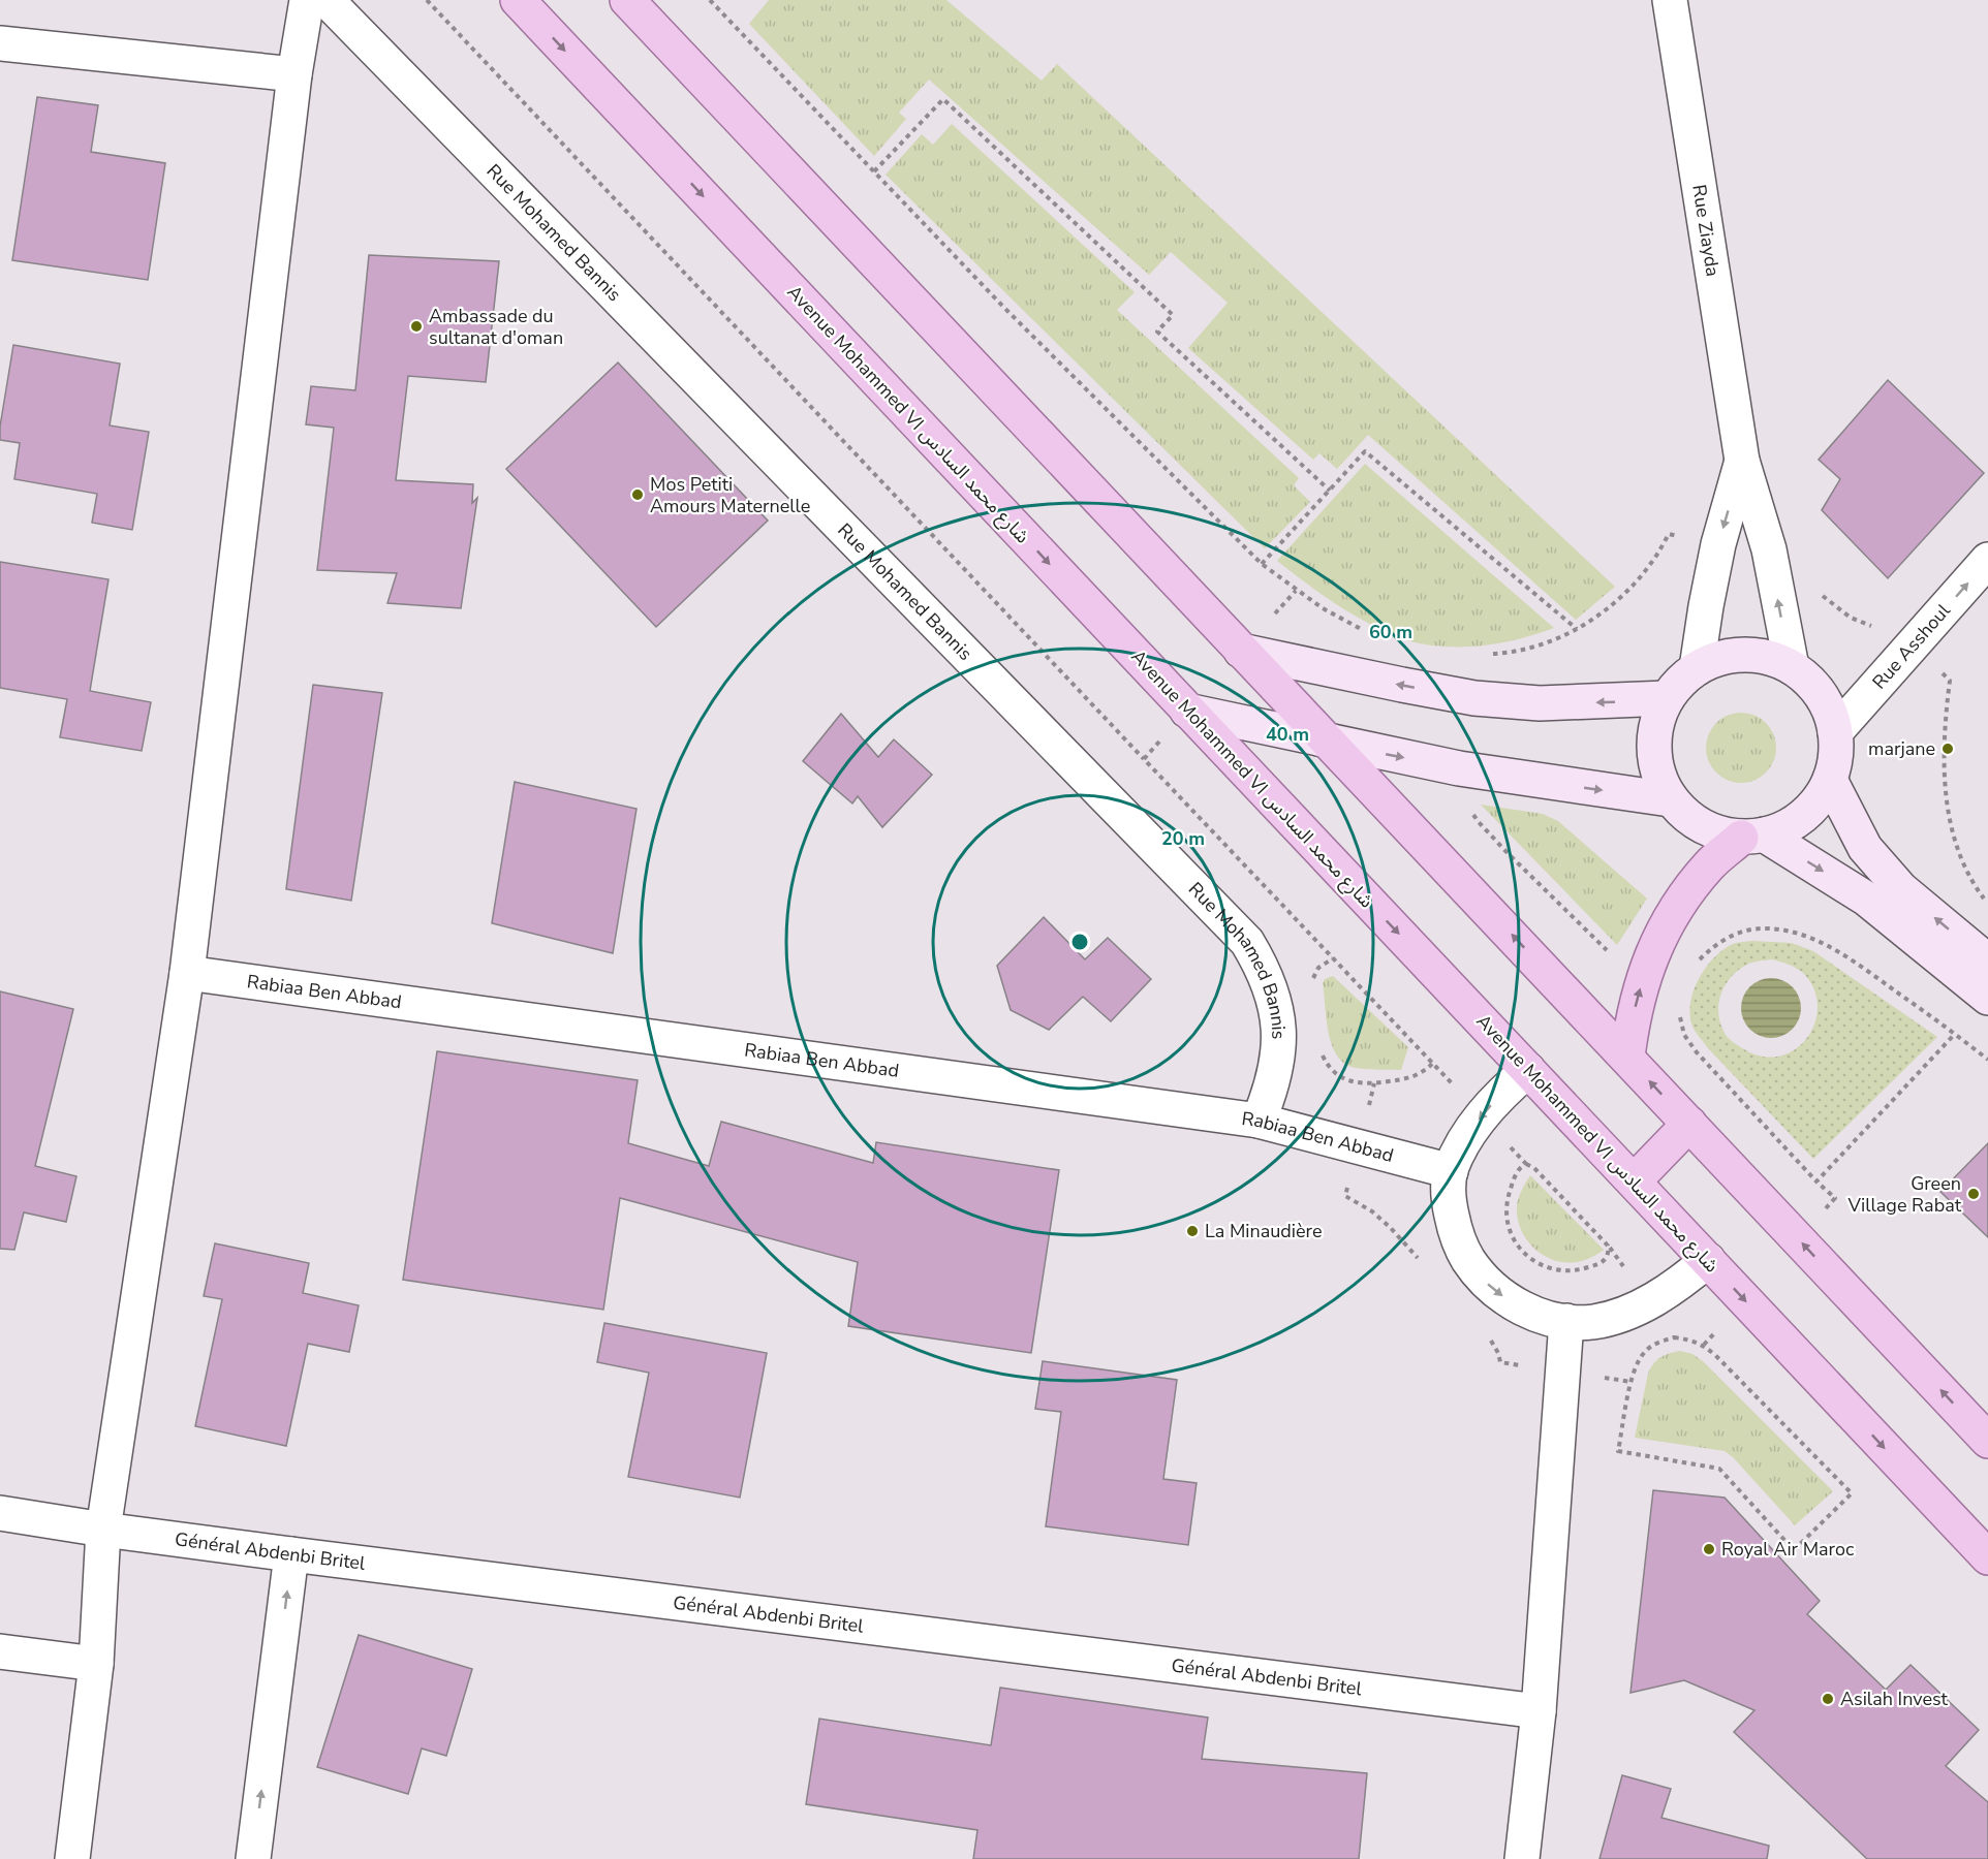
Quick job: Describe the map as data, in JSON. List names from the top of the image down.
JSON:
{
  "streets": {
    "main road": ["Avenue Mohammed VI شارع محمد السادس"],
    "street": [
      "Rue Ziayda",
      "Rue Mohamed Bannis",
      "Rue Asshoul",
      "Rabiaa Ben Abbad",
      "Général Abdenbi Britel"
    ]
  },
  "crossings": [
    ["Rue Ziayda", "Rue Asshoul"],
    ["Rue Mohamed Bannis", "Rabiaa Ben Abbad"]
  ],
  "one_way": ["Rue Asshoul"],
  "places": [
    "Ambassade du sultanat d'oman",
    "Mos Petiti Amours Maternelle",
    "marjane",
    "Green Village Rabat",
    "La Minaudière",
    "Royal Air Maroc",
    "Asilah Invest"
  ],
  "rings": ["60 m", "40 m", "20 m"]
}
